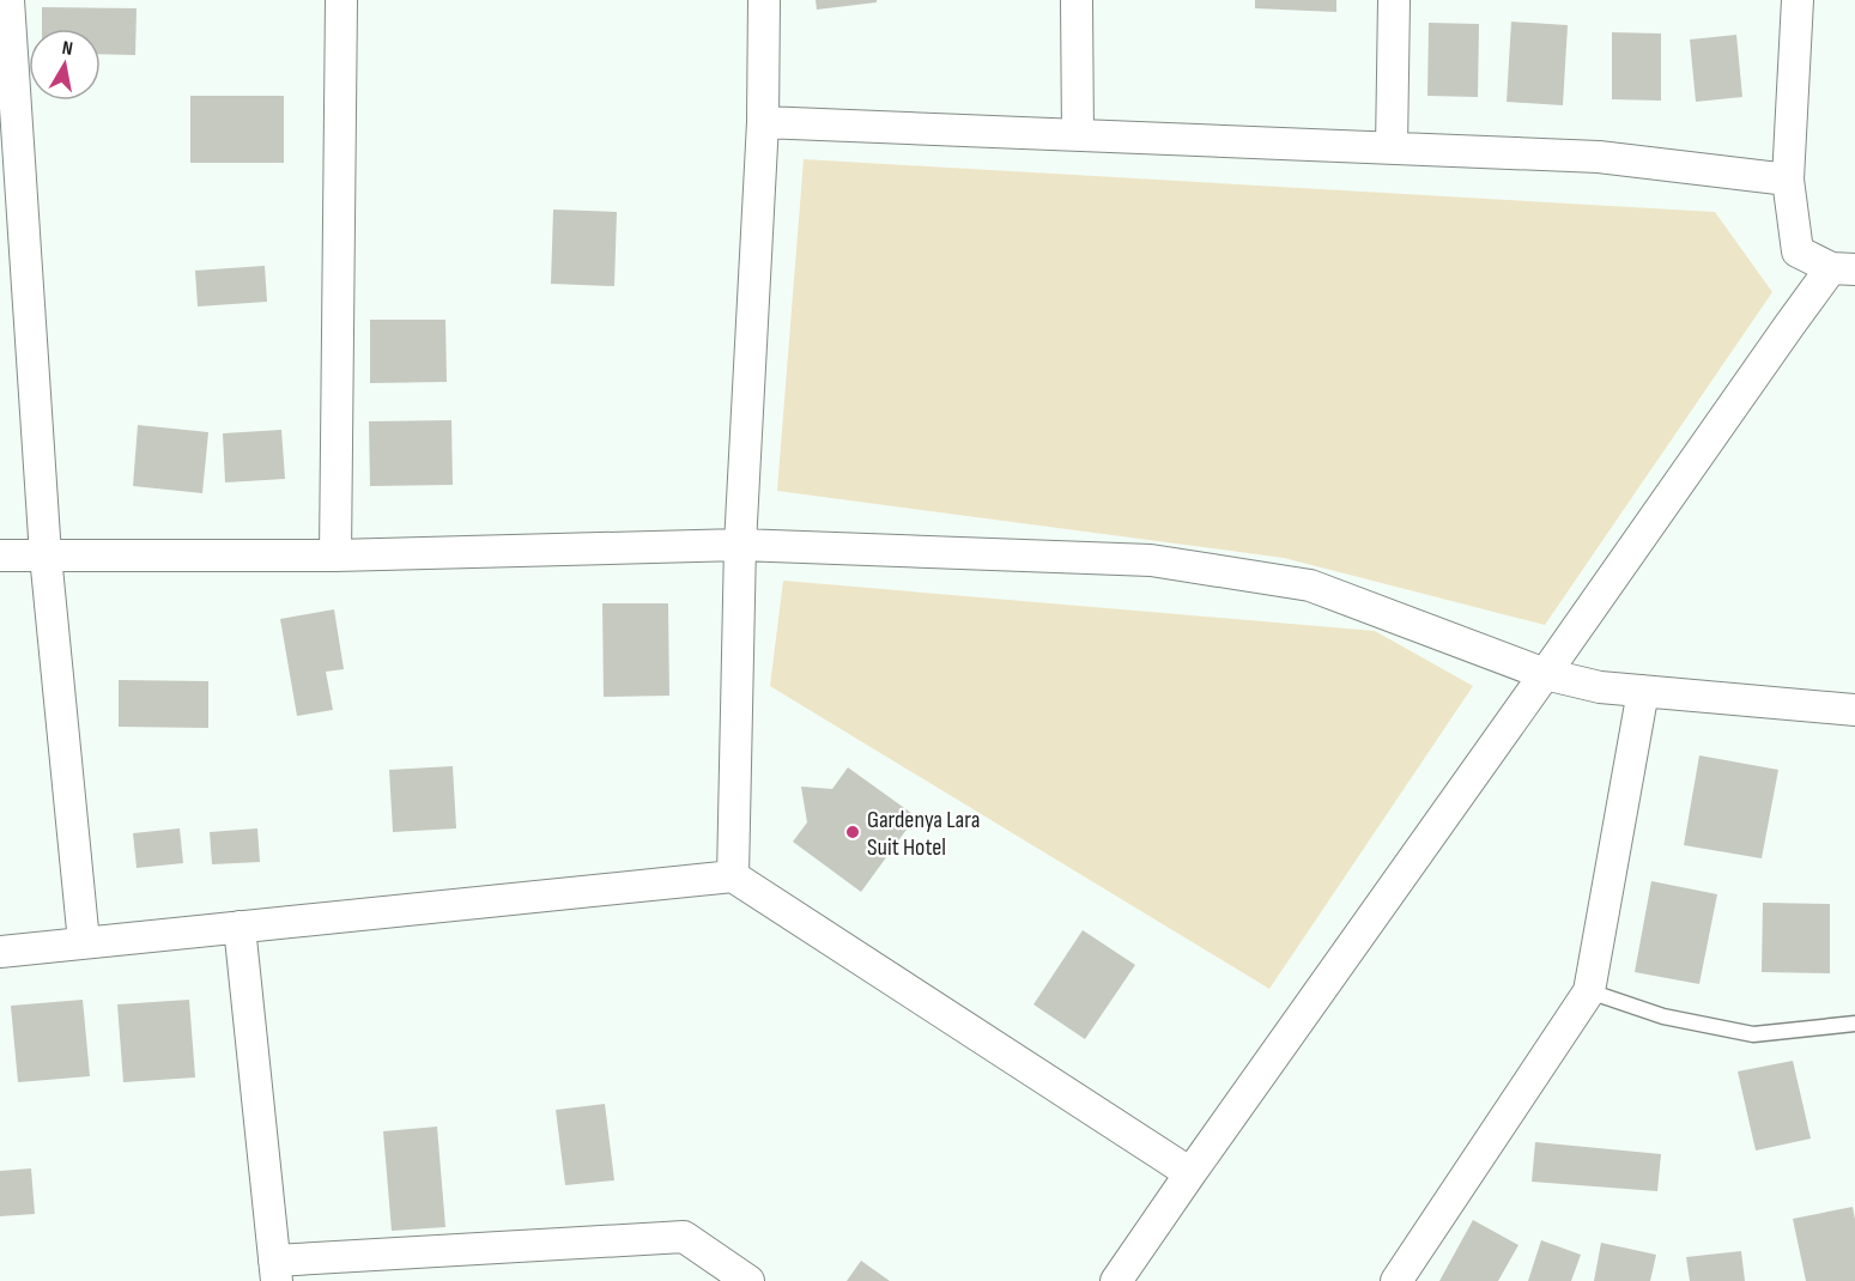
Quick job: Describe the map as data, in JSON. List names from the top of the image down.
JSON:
{
  "places": ["Gardenya Lara Suit Hotel"],
  "north": "top"
}
